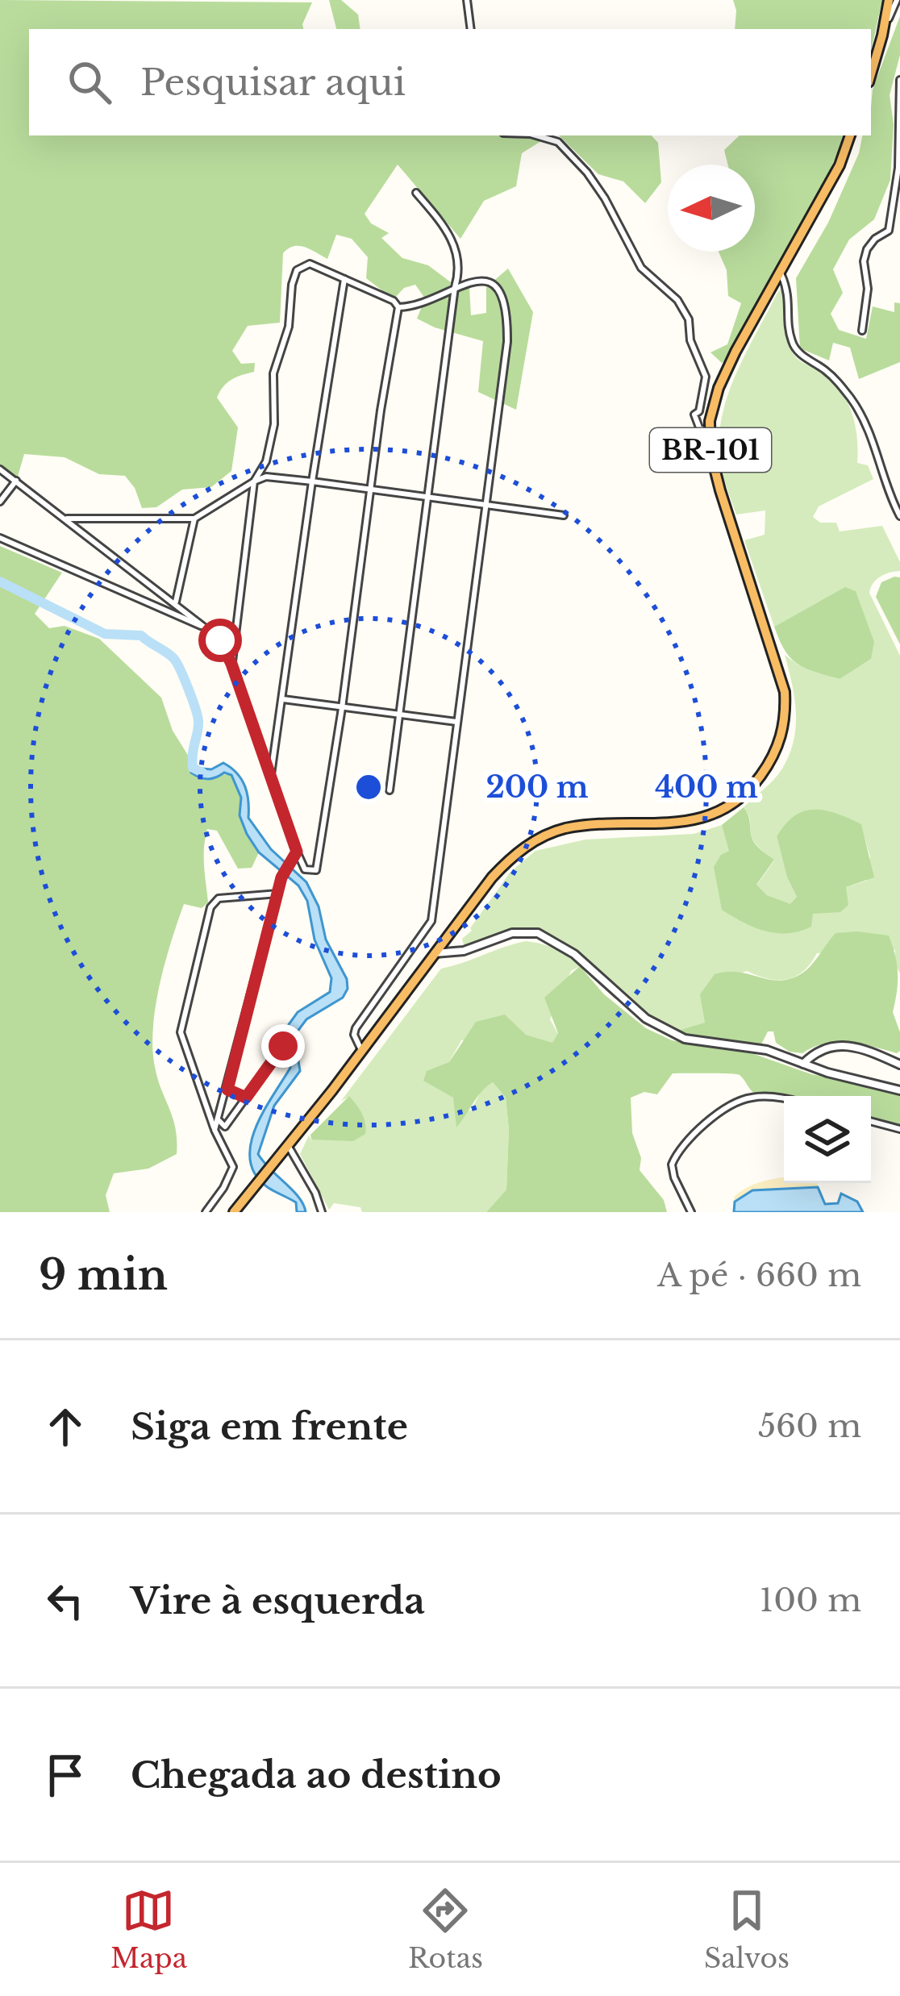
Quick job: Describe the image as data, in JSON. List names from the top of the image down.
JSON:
{
  "streets": {
    "highway": ["BR-101"]
  },
  "north": "left",
  "page": {
    "search": "Pesquisar aqui",
    "heading": ["9 min", "A pé · 660 m"],
    "list": [
      ["Siga em frente", "560 m"],
      ["Vire à esquerda", "100 m"],
      "Chegada ao destino"
    ],
    "nav": ["Mapa", "Rotas", "Salvos"]
  },
  "rings": ["200 m", "400 m"]
}
